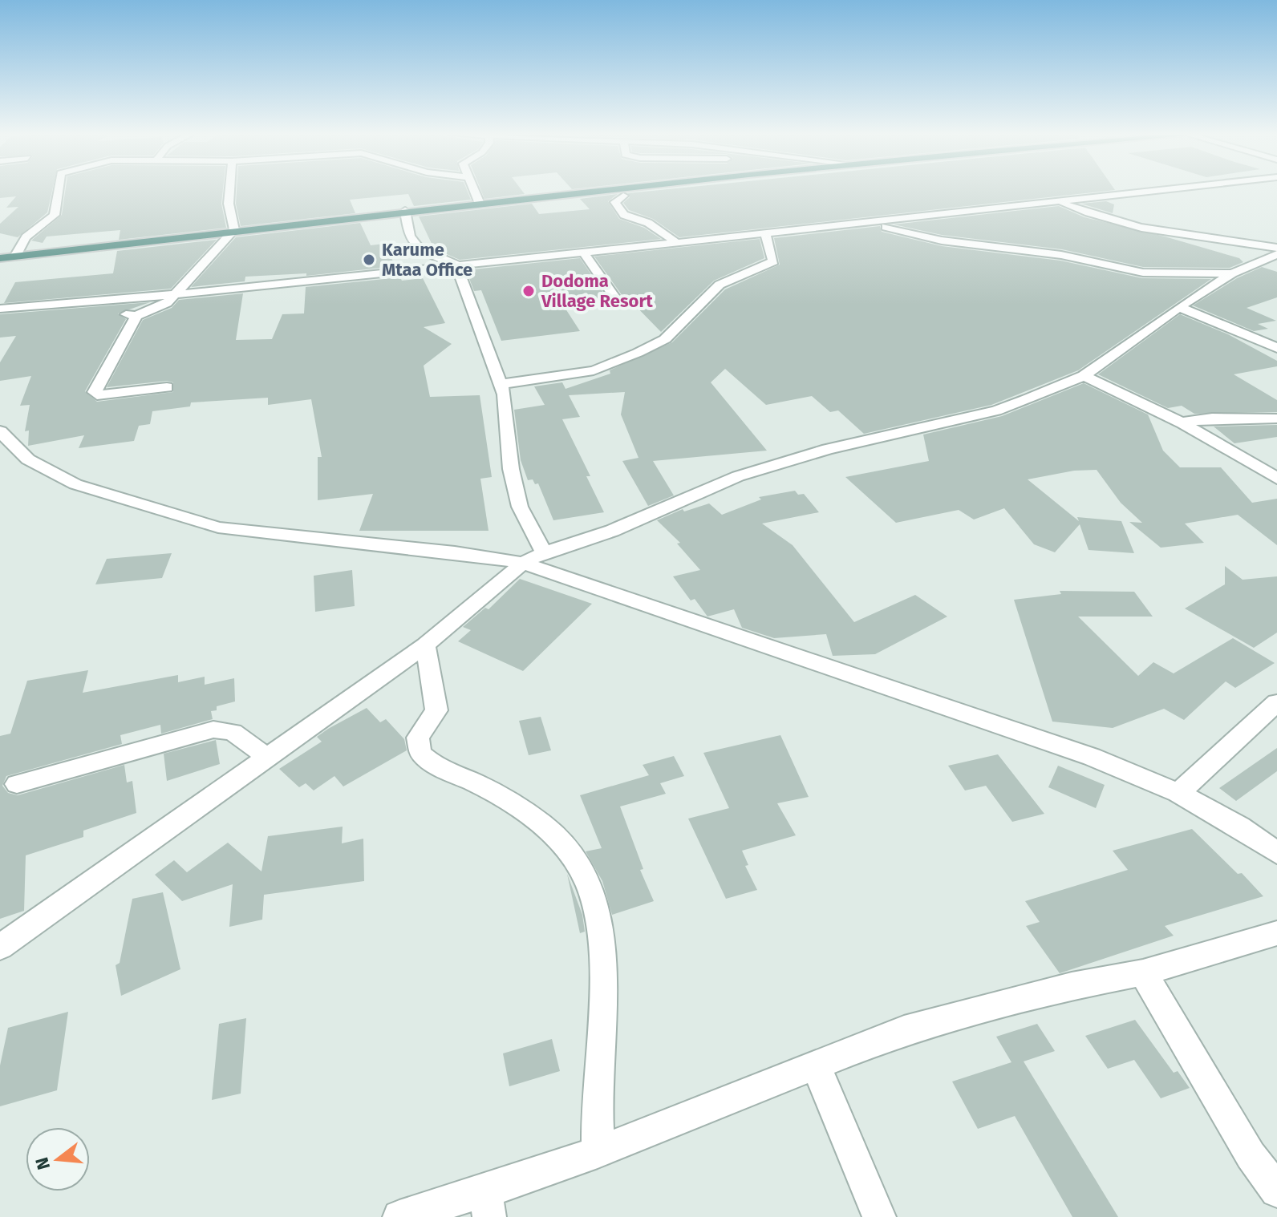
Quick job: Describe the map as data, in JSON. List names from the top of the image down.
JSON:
{
  "places": ["Karume Mtaa Office", "Dodoma Village Resort"],
  "north": "left"
}
